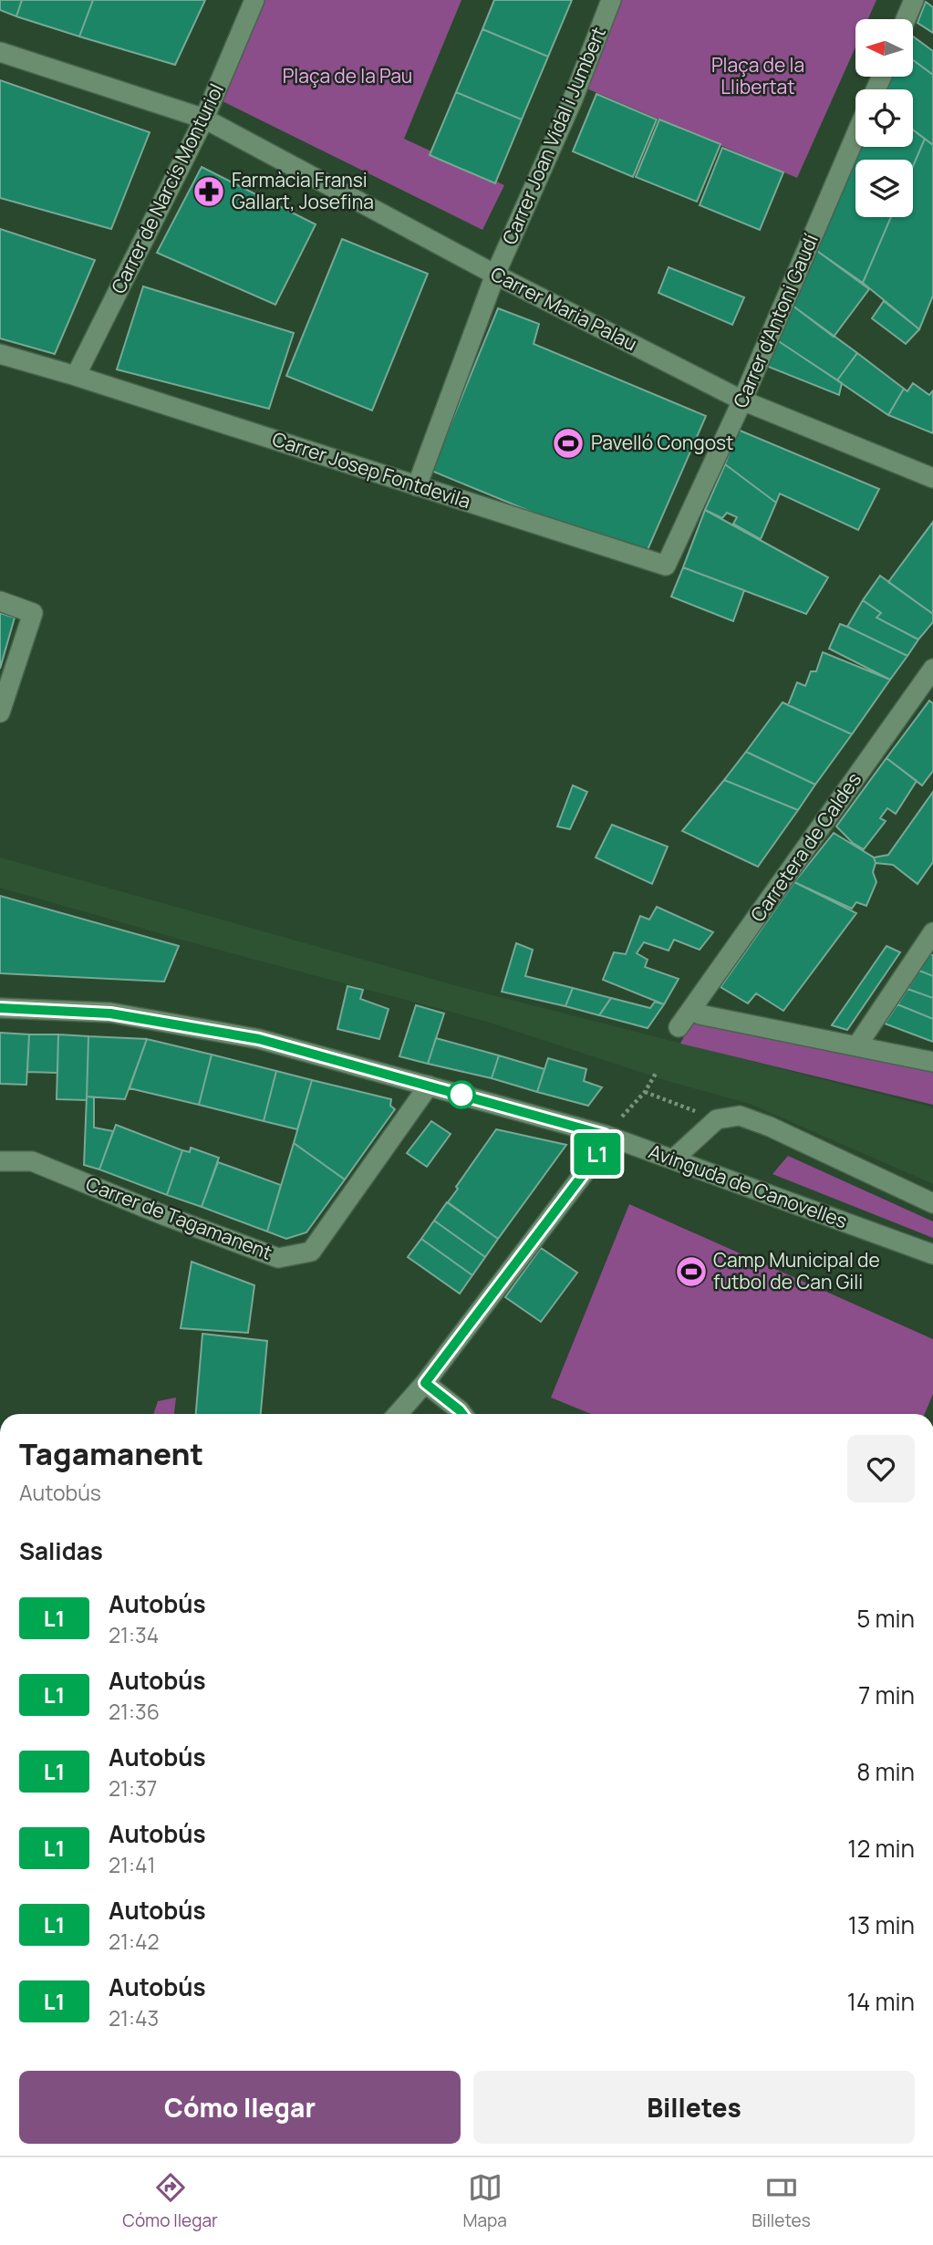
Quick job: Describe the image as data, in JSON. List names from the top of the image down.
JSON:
{
  "streets": {
    "street": [
      "Carrer Joan Vidal i Jumbert",
      "Carrer de Narcís Monturiol",
      "Carrer Maria Palau",
      "Carrer d'Antoni Gaudí",
      "Carrer Josep Fontdevila",
      "Carretera de Caldes",
      "Avinguda de Canovelles",
      "Carrer de Tagamanent"
    ]
  },
  "crossings": [
    ["Carrer Joan Vidal i Jumbert", "Carrer Maria Palau"],
    ["Carrer Joan Vidal i Jumbert", "Carrer Josep Fontdevila"],
    ["Carrer de Narcís Monturiol", "Carrer Maria Palau"],
    ["Carrer de Narcís Monturiol", "Carrer Josep Fontdevila"],
    ["Carrer Maria Palau", "Carrer d'Antoni Gaudí"],
    ["Carrer d'Antoni Gaudí", "Carrer Josep Fontdevila"],
    ["Avinguda de Canovelles", "Carrer de Tagamanent"]
  ],
  "parks": ["Plaça de la Llibertat", "Plaça de la Pau"],
  "places": {
    "pharmacy": ["Farmàcia Fransi Gallart, Josefina"],
    "sports": ["Pavelló Congost", "Camp Municipal de futbol de Can Gili"]
  },
  "lines": ["bus line L1"],
  "north": "left",
  "page": {
    "on_map": "L1",
    "heading": [
      ["Tagamanent", "Autobús"],
      "Salidas"
    ],
    "list": [
      {
        "mark": "L1",
        "name": "Autobús",
        "note": "21:34",
        "value": "5 min"
      },
      {
        "mark": "L1",
        "name": "Autobús",
        "note": "21:36",
        "value": "7 min"
      },
      {
        "mark": "L1",
        "name": "Autobús",
        "note": "21:37",
        "value": "8 min"
      },
      {
        "mark": "L1",
        "name": "Autobús",
        "note": "21:41",
        "value": "12 min"
      },
      {
        "mark": "L1",
        "name": "Autobús",
        "note": "21:42",
        "value": "13 min"
      },
      {
        "mark": "L1",
        "name": "Autobús",
        "note": "21:43",
        "value": "14 min"
      }
    ],
    "buttons": ["Cómo llegar", "Billetes"],
    "tabs": ["Cómo llegar", "Mapa", "Billetes"]
  }
}
